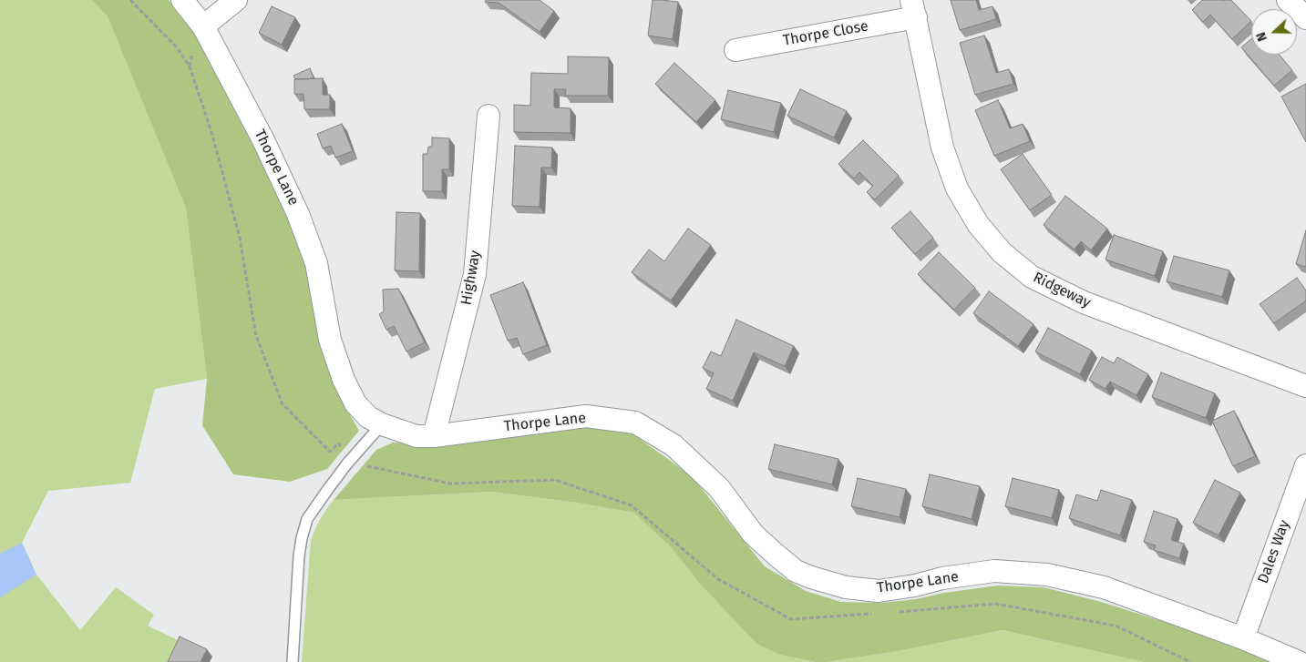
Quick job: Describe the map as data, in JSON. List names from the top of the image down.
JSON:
{
  "streets": {
    "street": [
      "Thorpe Close",
      "Thorpe Lane",
      "Highway",
      "Ridgeway",
      "Dales Way"
    ]
  },
  "crossings": [
    ["Thorpe Close", "Ridgeway"],
    ["Thorpe Lane", "Highway"],
    ["Thorpe Lane", "Dales Way"]
  ],
  "north": "left"
}
